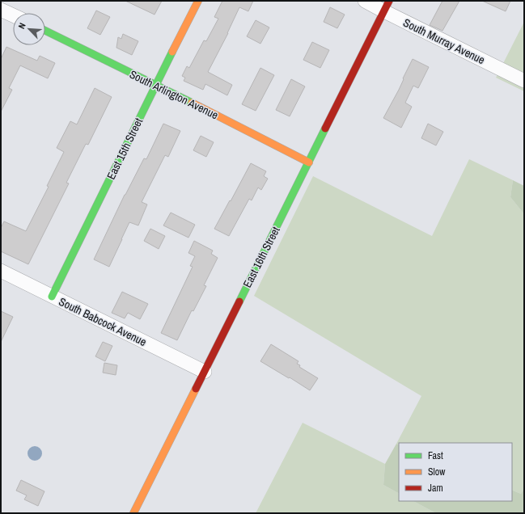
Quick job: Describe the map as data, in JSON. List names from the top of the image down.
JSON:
{
  "streets": {
    "street": [
      "South Murray Avenue",
      "South Arlington Avenue",
      "East 15th Street",
      "East 16th Street",
      "South Babcock Avenue"
    ]
  },
  "crossings": [
    ["South Murray Avenue", "East 16th Street"],
    ["South Arlington Avenue", "East 15th Street"],
    ["South Arlington Avenue", "East 16th Street"],
    ["East 15th Street", "South Babcock Avenue"],
    ["East 16th Street", "South Babcock Avenue"]
  ],
  "legend": ["Fast", "Slow", "Jam"],
  "north": "top left"
}
